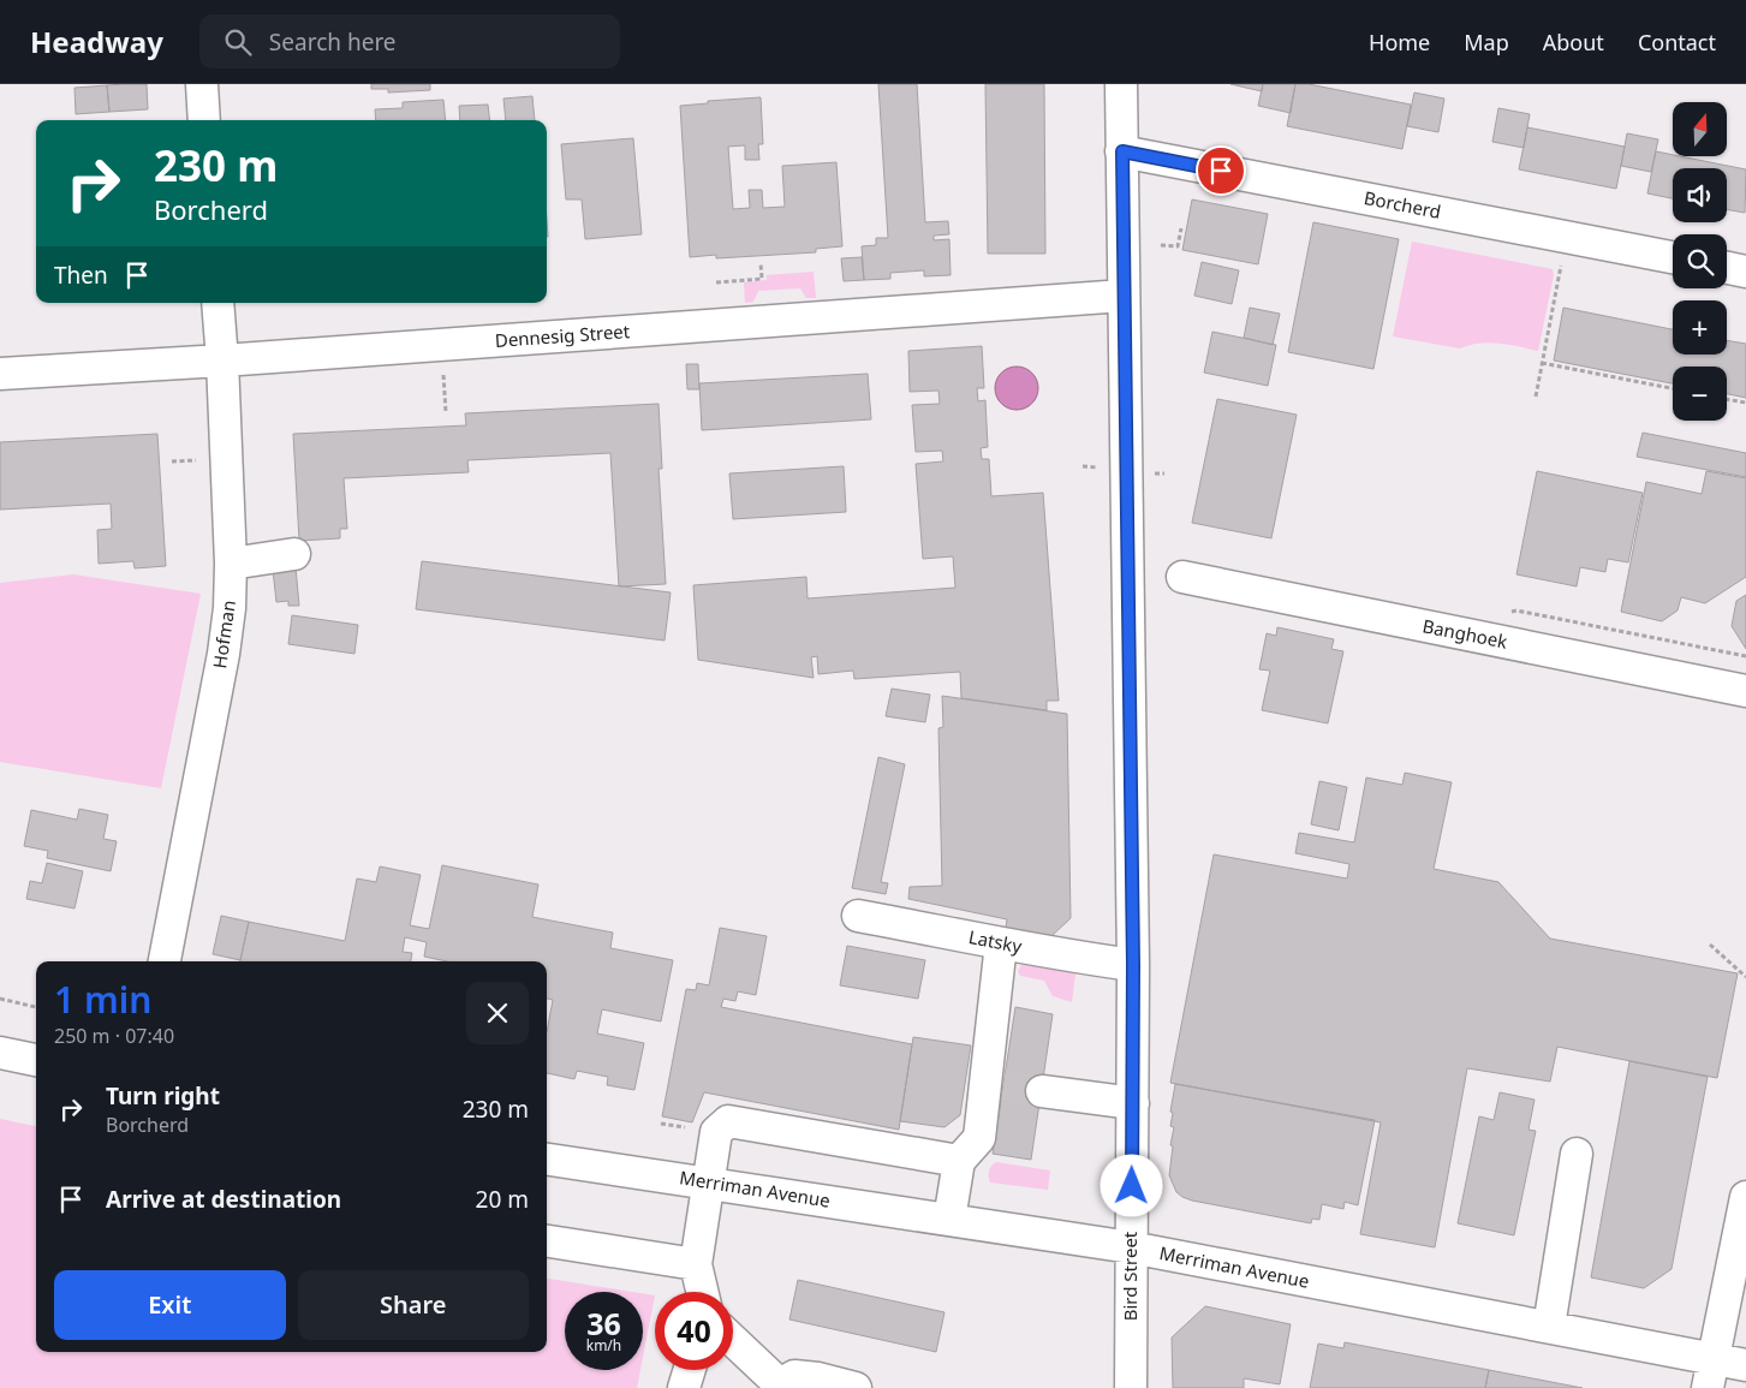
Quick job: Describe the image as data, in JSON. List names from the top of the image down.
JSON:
{
  "streets": {
    "street": [
      "Borcherd",
      "Dennesig Street",
      "Hofman",
      "Banghoek",
      "Latsky",
      "Merriman Avenue",
      "Bird Street"
    ]
  },
  "crossings": [
    ["Borcherd", "Bird Street"],
    ["Dennesig Street", "Hofman"],
    ["Dennesig Street", "Bird Street"],
    ["Latsky", "Bird Street"],
    ["Merriman Avenue", "Bird Street"]
  ],
  "north": "top",
  "page": {
    "header": "Headway",
    "search": "Search here",
    "nav": [
      "Home",
      "Map",
      "About",
      "Contact"
    ],
    "map_buttons": ["+", "−"],
    "turn": ["230 m", "Borcherd"],
    "then": "Then",
    "heading": ["1 min", "250 m · 07:40"],
    "list": [
      {
        "name": "Turn right",
        "note": "Borcherd",
        "value": "230 m"
      },
      {
        "name": "Arrive at destination",
        "value": "20 m"
      }
    ],
    "buttons": ["Exit", "Share"],
    "speed": "36 km/h",
    "limit": "40"
  }
}
